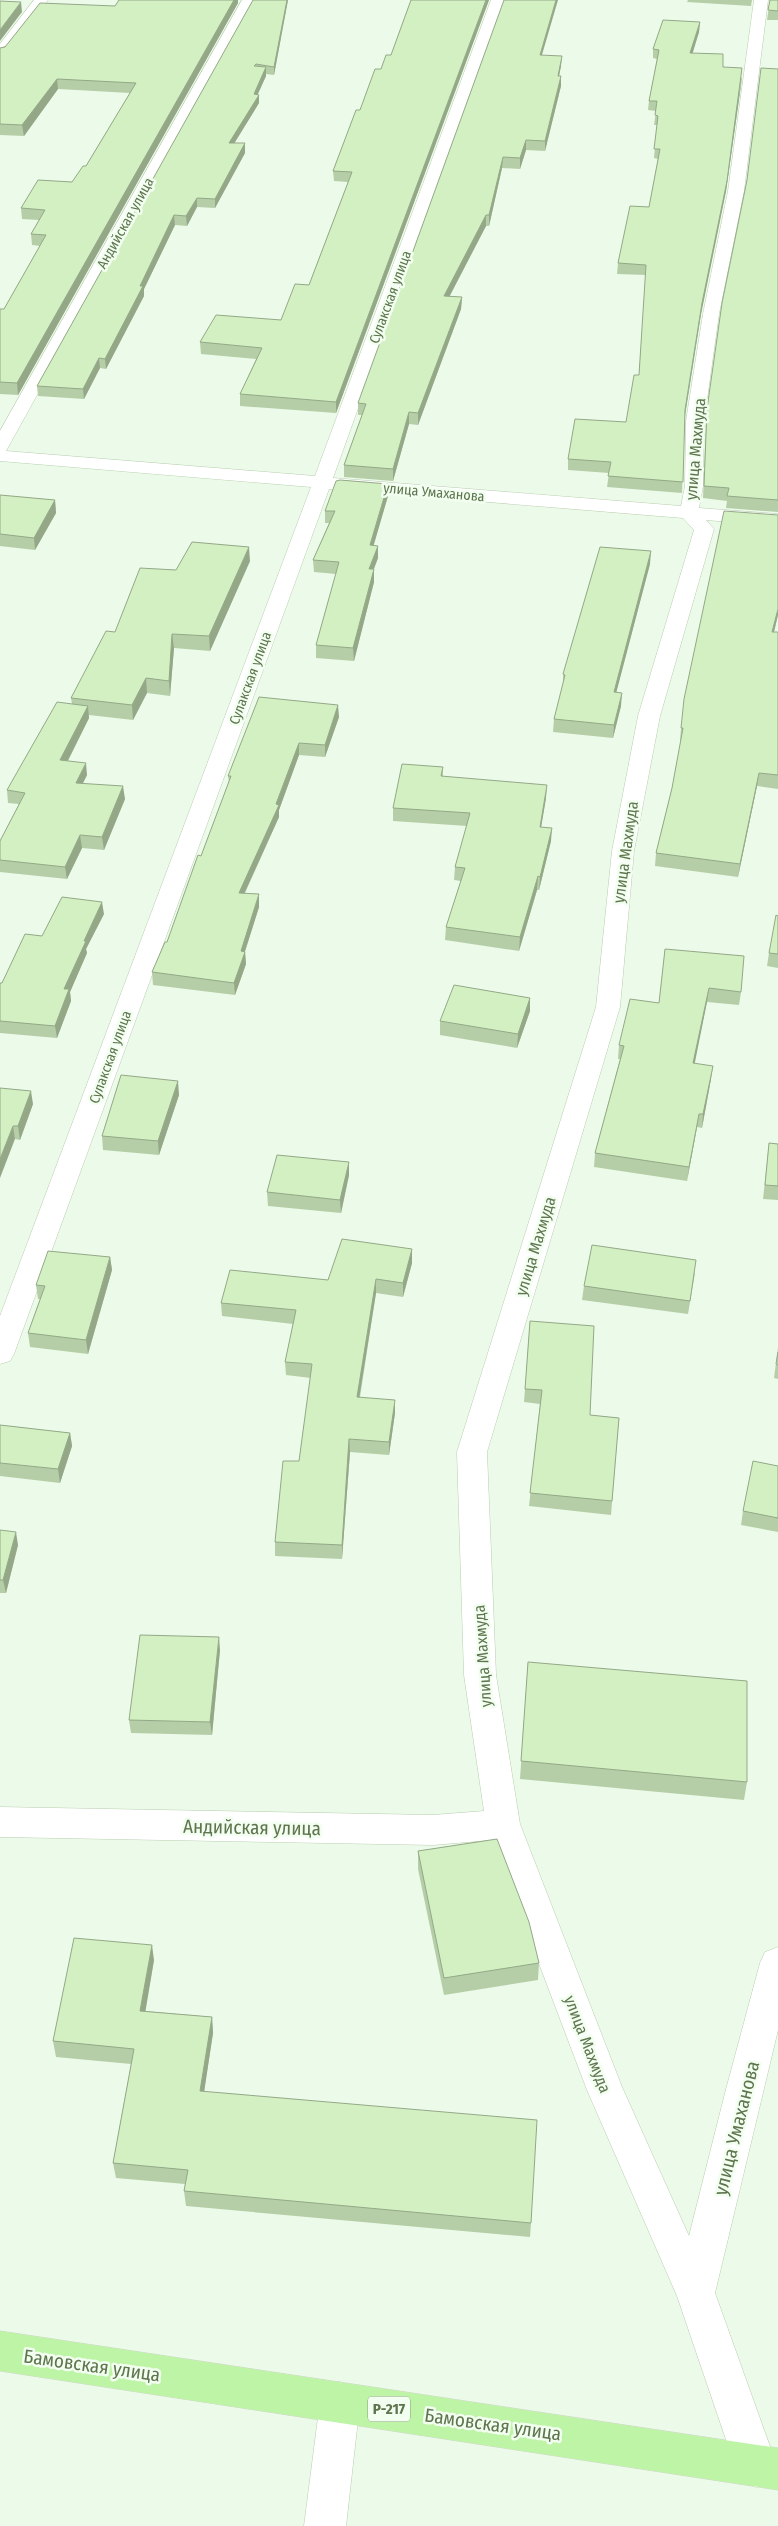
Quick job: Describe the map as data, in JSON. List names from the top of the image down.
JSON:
{
  "streets": {
    "highway": ["Бамовская улица", "Р-217"],
    "street": [
      "Андийская улица",
      "Сулакская улица",
      "улица Махмуда",
      "улица Умаханова"
    ]
  },
  "crossings": [
    ["Андийская улица", "улица Махмуда"],
    ["Сулакская улица", "улица Умаханова"],
    ["улица Махмуда", "улица Умаханова"],
    ["улица Махмуда", "Бамовская улица"]
  ]
}
